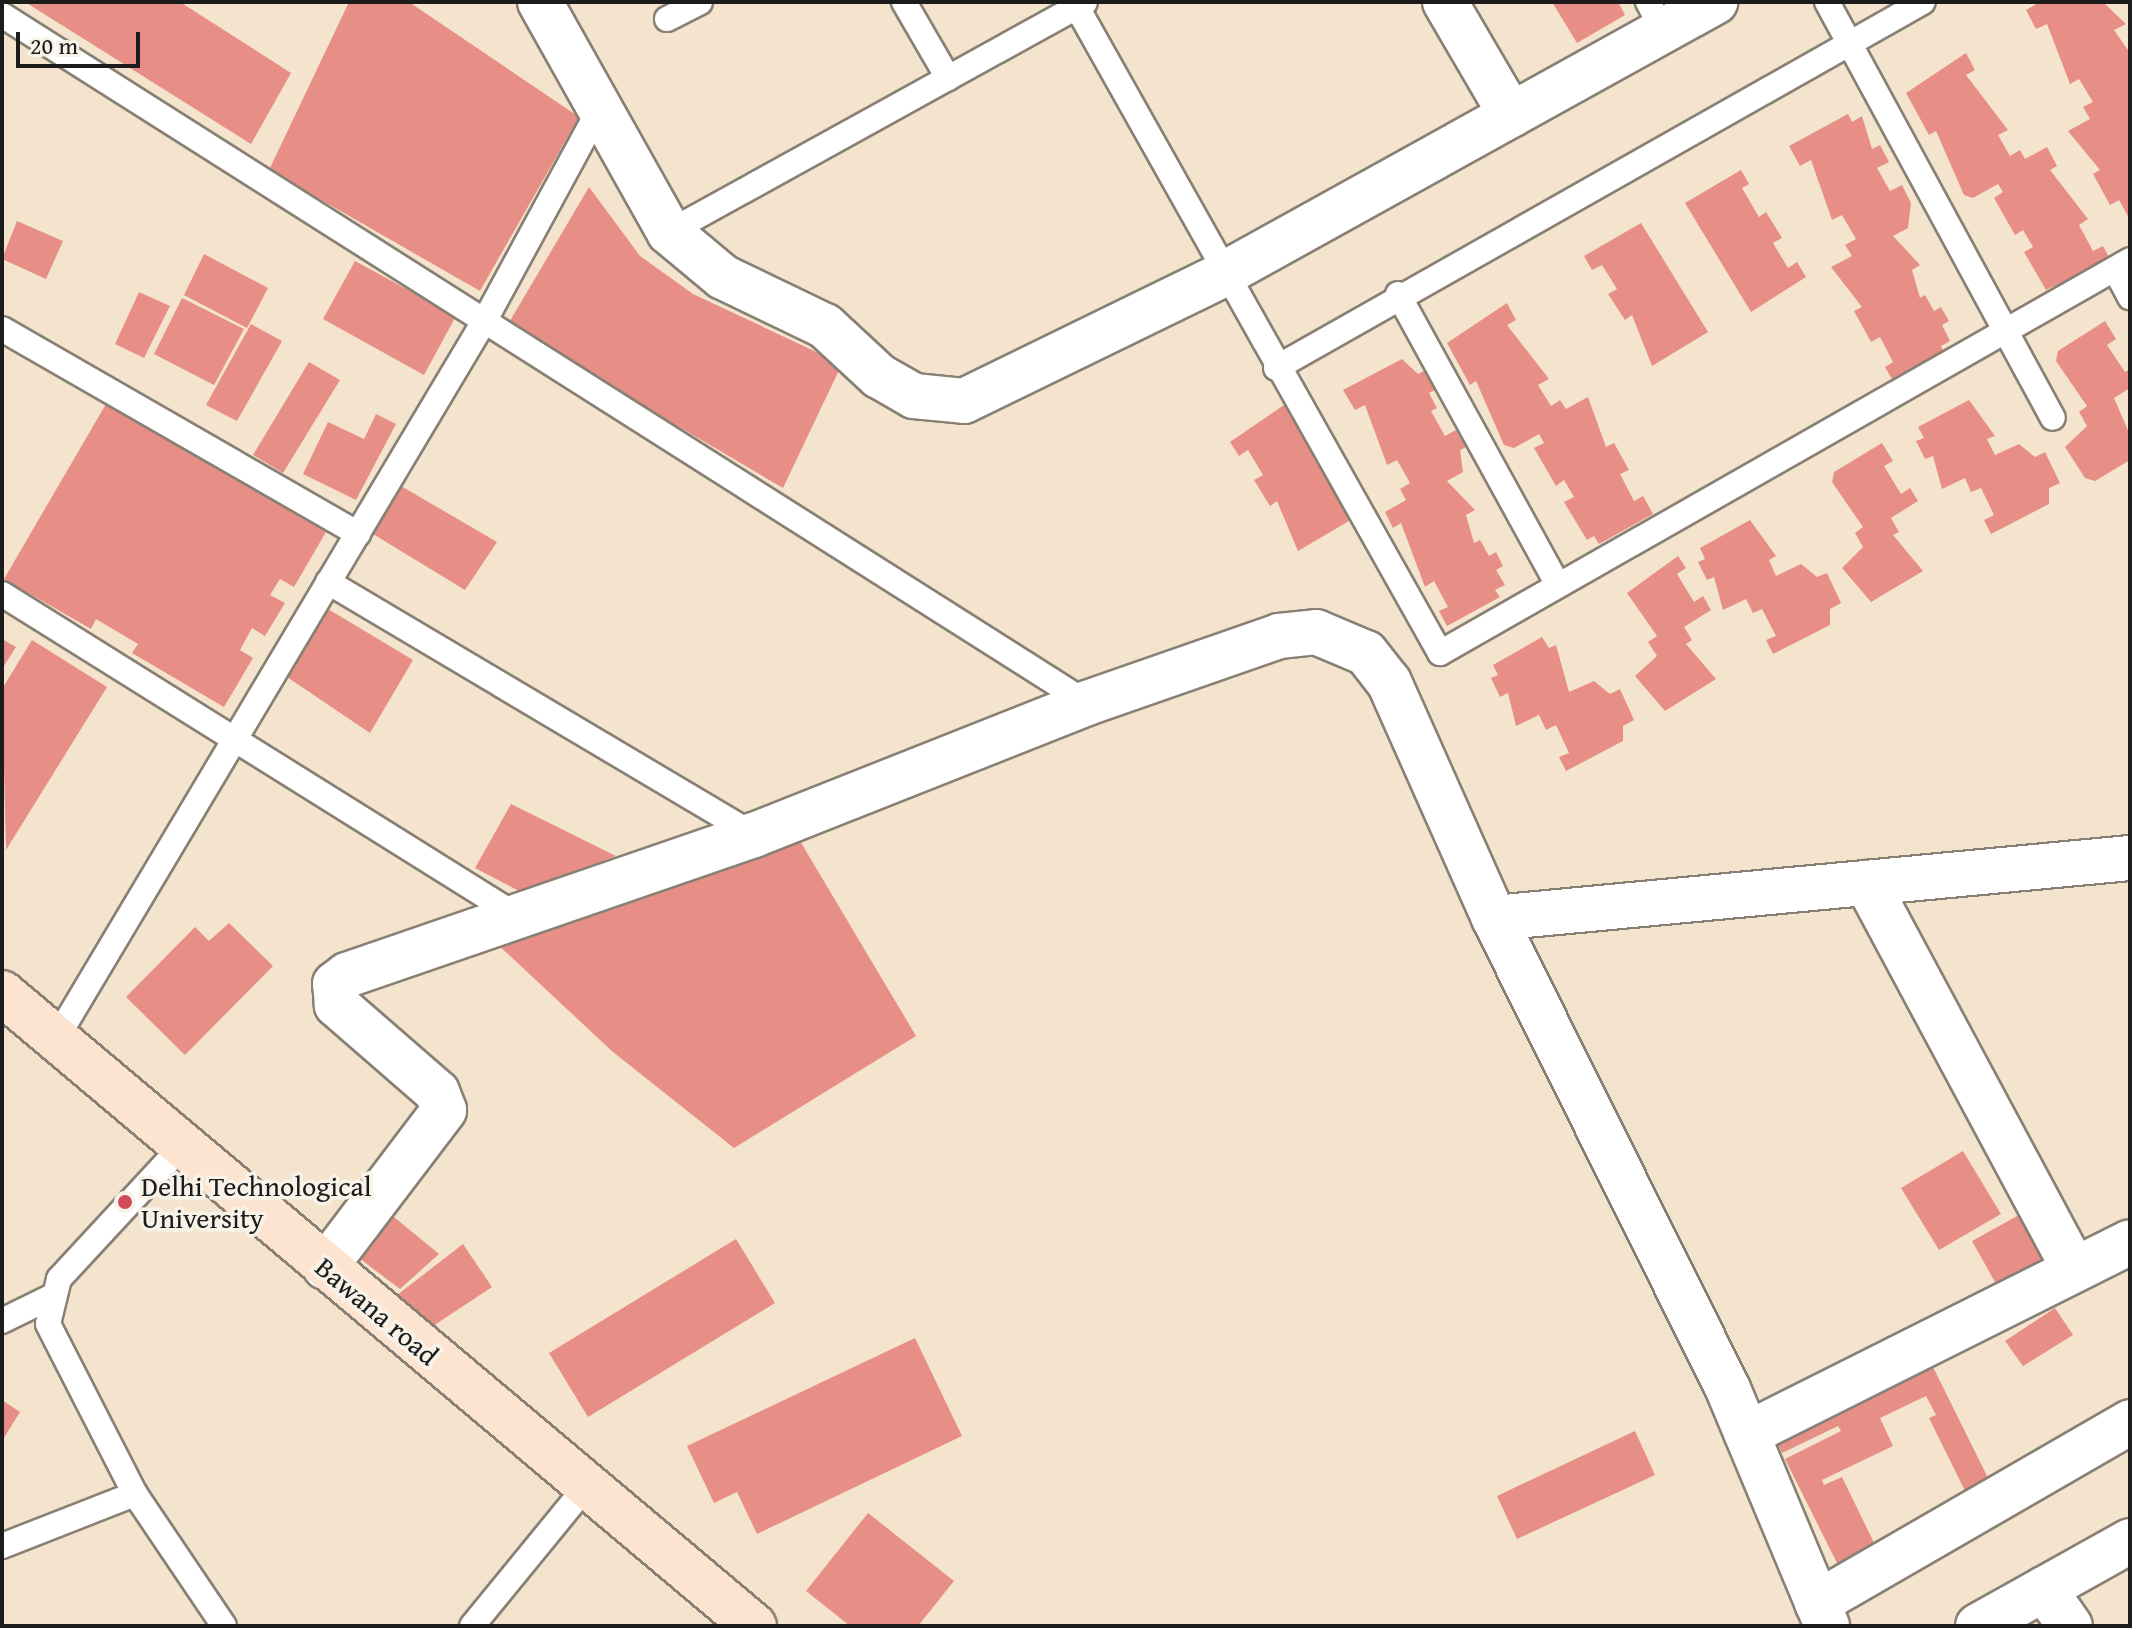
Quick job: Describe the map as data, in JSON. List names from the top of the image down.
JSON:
{
  "streets": {
    "main road": ["Bawana road"]
  },
  "places": ["Delhi Technological University"],
  "scale_bar": "20 m"
}
